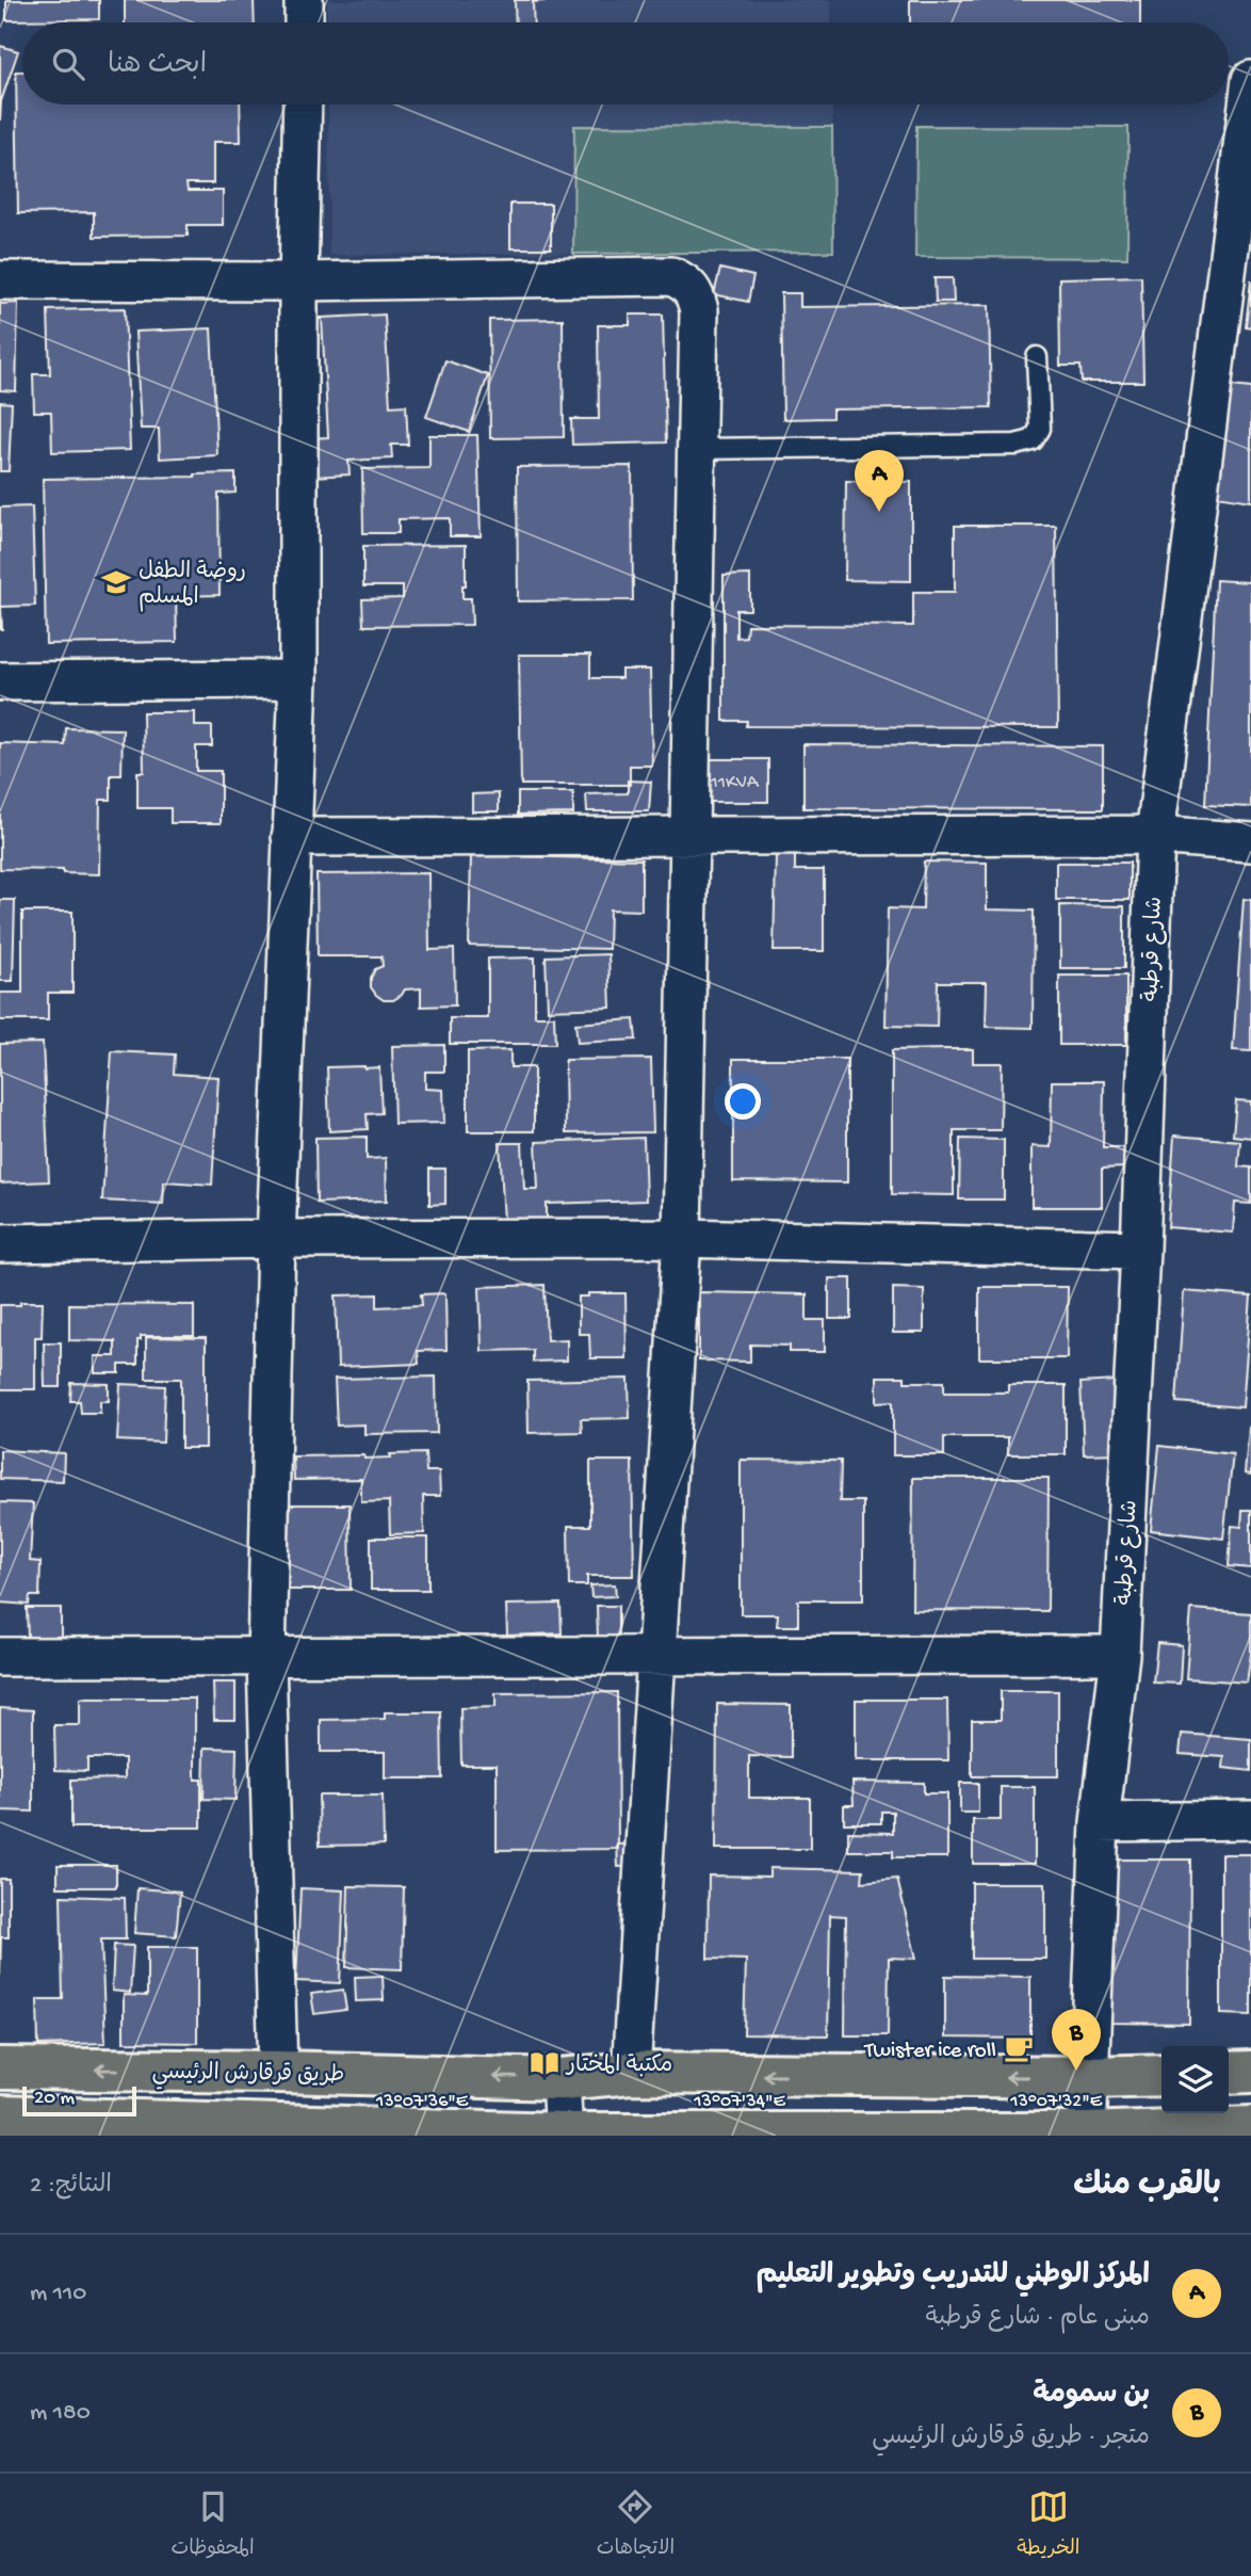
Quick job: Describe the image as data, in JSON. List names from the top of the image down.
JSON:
{
  "streets": {
    "main road": ["طريق قرقارش الرئيسي"],
    "street": ["شارع قرطبة"]
  },
  "crossings": [
    ["شارع قرطبة", "طريق قرقارش الرئيسي"]
  ],
  "places": {
    "school or university": ["روضة الطفل المسلم"],
    "cafe": ["Twister ice roll"],
    "library": ["مكتبة المختار"]
  },
  "house_numbers": ["11KVA"],
  "scale_bar": "20 m",
  "page": {
    "search": "ابحث هنا",
    "pins": ["A", "B"],
    "scale": "20 m",
    "heading": ["بالقرب منك", "النتائج: 2"],
    "list": [
      {
        "mark": "A",
        "name": "المركز الوطني للتدريب وتطوير التعليم",
        "note": "مبنى عام · شارع قرطبة",
        "value": "110 m"
      },
      {
        "mark": "B",
        "name": "بن سمومة",
        "note": "متجر · طريق قرقارش الرئيسي",
        "value": "180 m"
      }
    ],
    "nav": ["الخريطة", "الاتجاهات", "المحفوظات"]
  },
  "coordinates": ["13°07'36\"E", "13°07'34\"E", "13°07'32\"E"]
}
